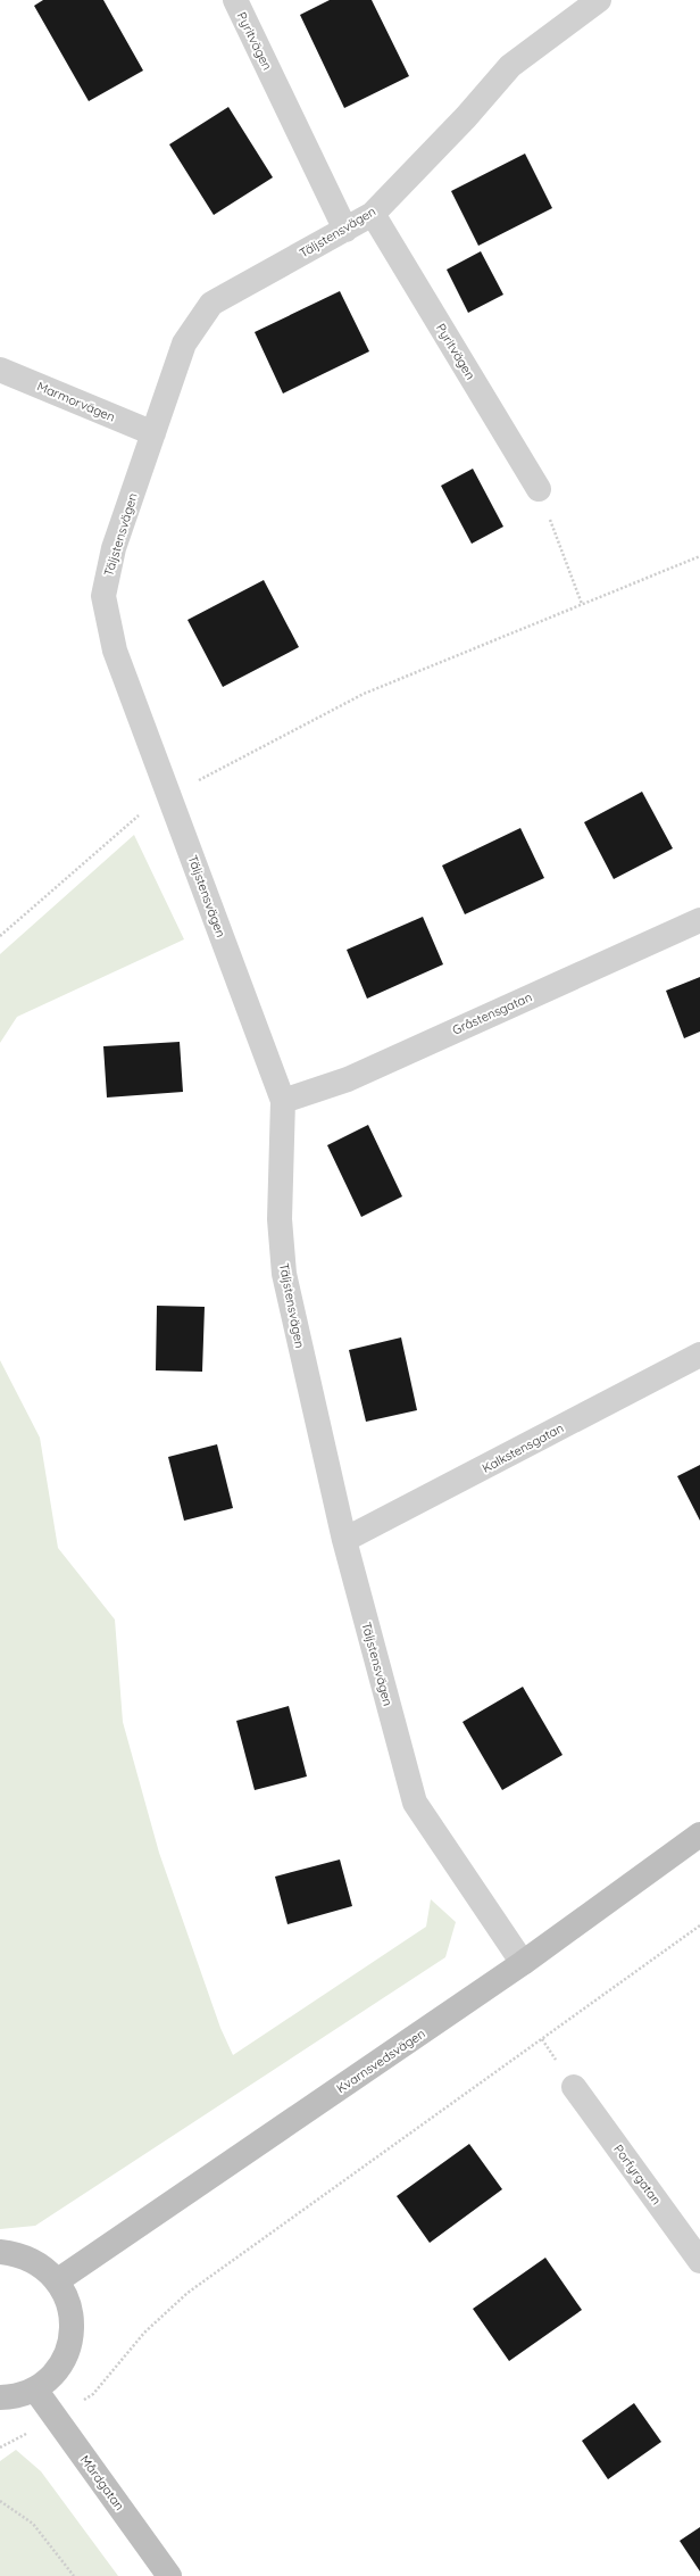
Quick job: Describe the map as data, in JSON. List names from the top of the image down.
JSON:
{
  "streets": {
    "street": [
      "Pyritvägen",
      "Täljstensvägen",
      "Marmorvägen",
      "Gråstensgatan",
      "Kalkstensgatan",
      "Kvarnsvedsvägen",
      "Porfyrgatan",
      "Mårdgatan"
    ]
  },
  "crossings": [
    ["Pyritvägen", "Täljstensvägen"],
    ["Täljstensvägen", "Marmorvägen"],
    ["Täljstensvägen", "Gråstensgatan"],
    ["Täljstensvägen", "Kalkstensgatan"],
    ["Täljstensvägen", "Kvarnsvedsvägen"]
  ]
}
